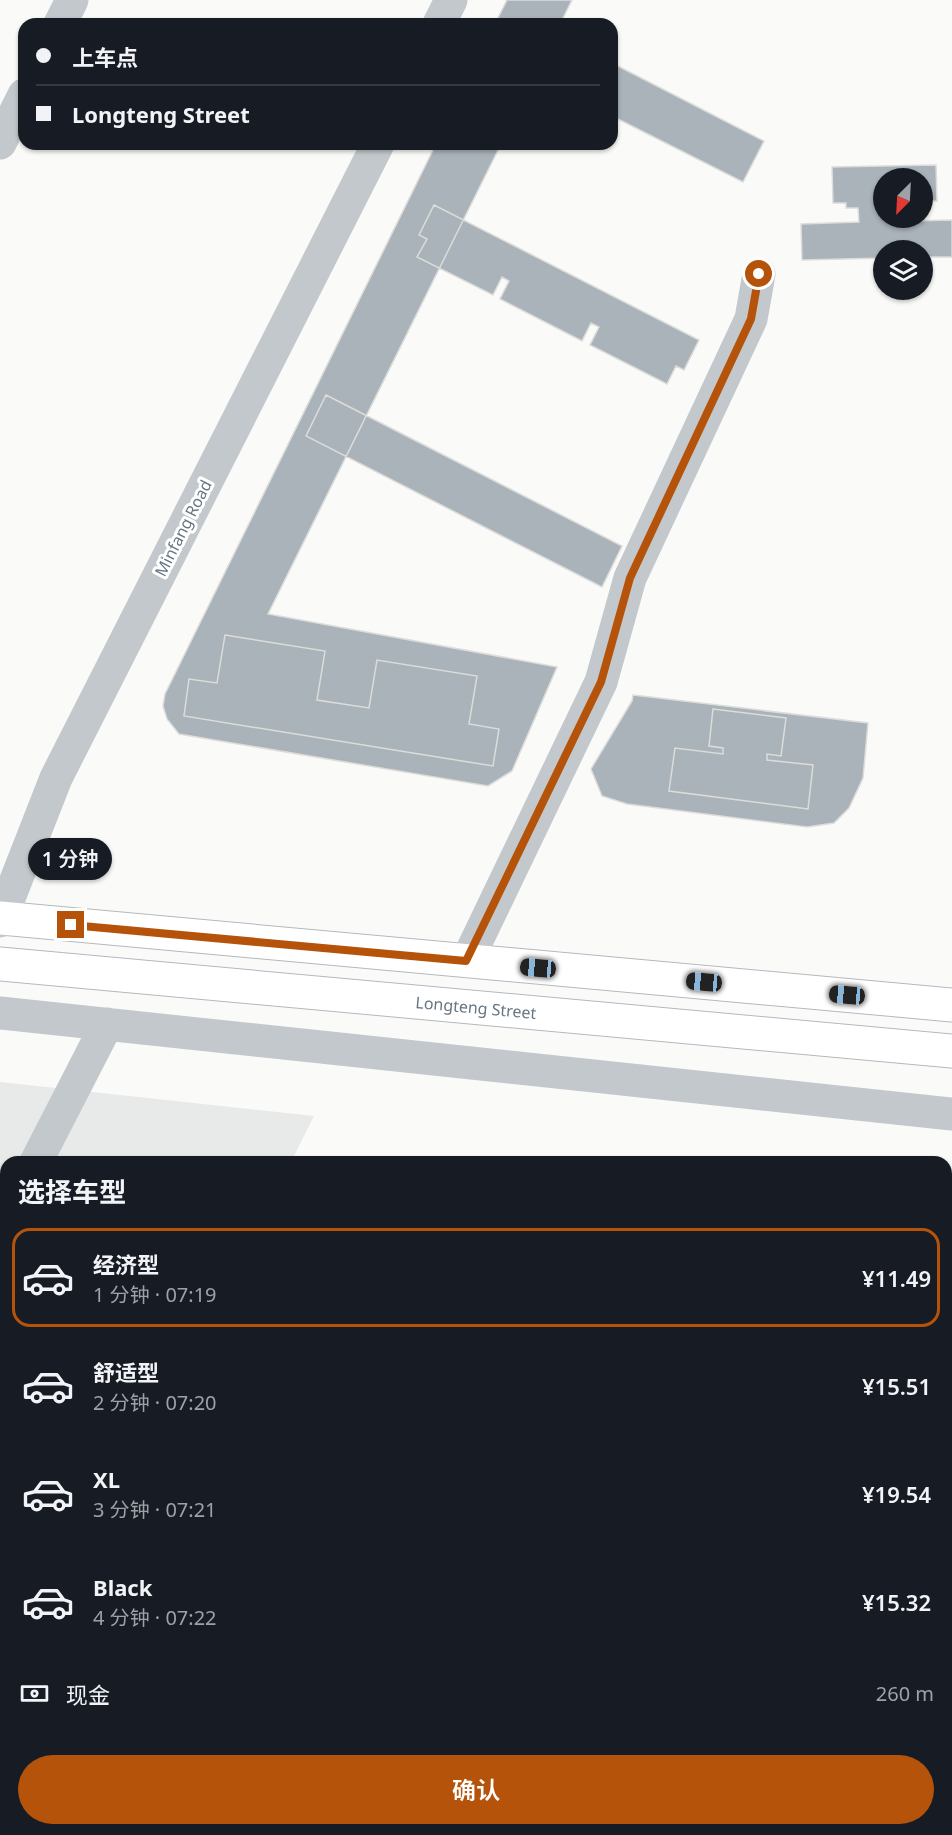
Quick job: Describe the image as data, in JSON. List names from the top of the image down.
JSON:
{
  "streets": {
    "highway": ["Longteng Street"],
    "street": ["Minfang Road"]
  },
  "north": "bottom left",
  "page": {
    "banner": ["上车点", "Longteng Street"],
    "bubble": "1 分钟",
    "heading": "选择车型",
    "list": [
      {
        "name": "经济型",
        "note": "1 分钟 · 07:19",
        "value": "¥11.49"
      },
      {
        "name": "舒适型",
        "note": "2 分钟 · 07:20",
        "value": "¥15.51"
      },
      {
        "name": "XL",
        "note": "3 分钟 · 07:21",
        "value": "¥19.54"
      },
      {
        "name": "Black",
        "note": "4 分钟 · 07:22",
        "value": "¥15.32"
      }
    ],
    "pay": ["现金", "260 m"],
    "buttons": "确认"
  }
}
